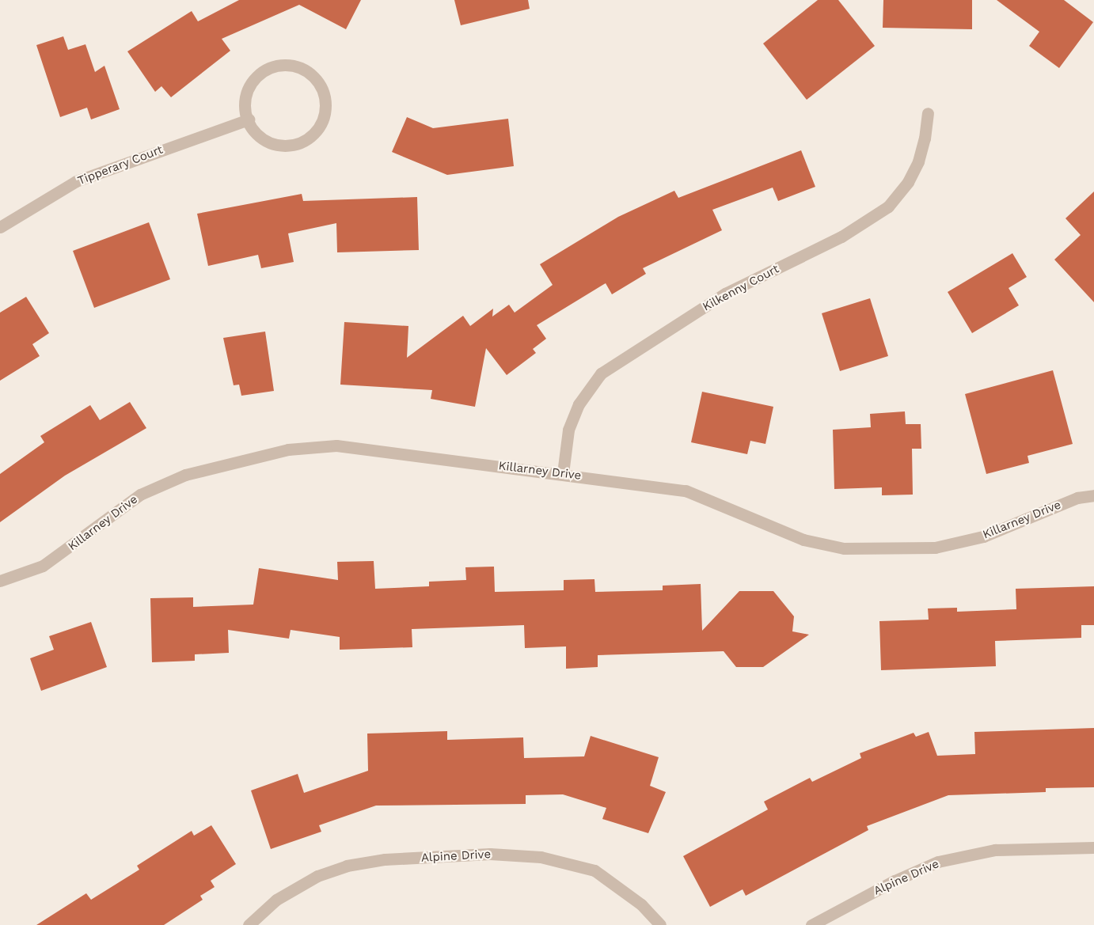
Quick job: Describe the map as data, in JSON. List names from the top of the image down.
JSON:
{
  "streets": {
    "street": [
      "Tipperary Court",
      "Kilkenny Court",
      "Killarney Drive",
      "Alpine Drive"
    ]
  },
  "crossings": [
    ["Kilkenny Court", "Killarney Drive"]
  ]
}
